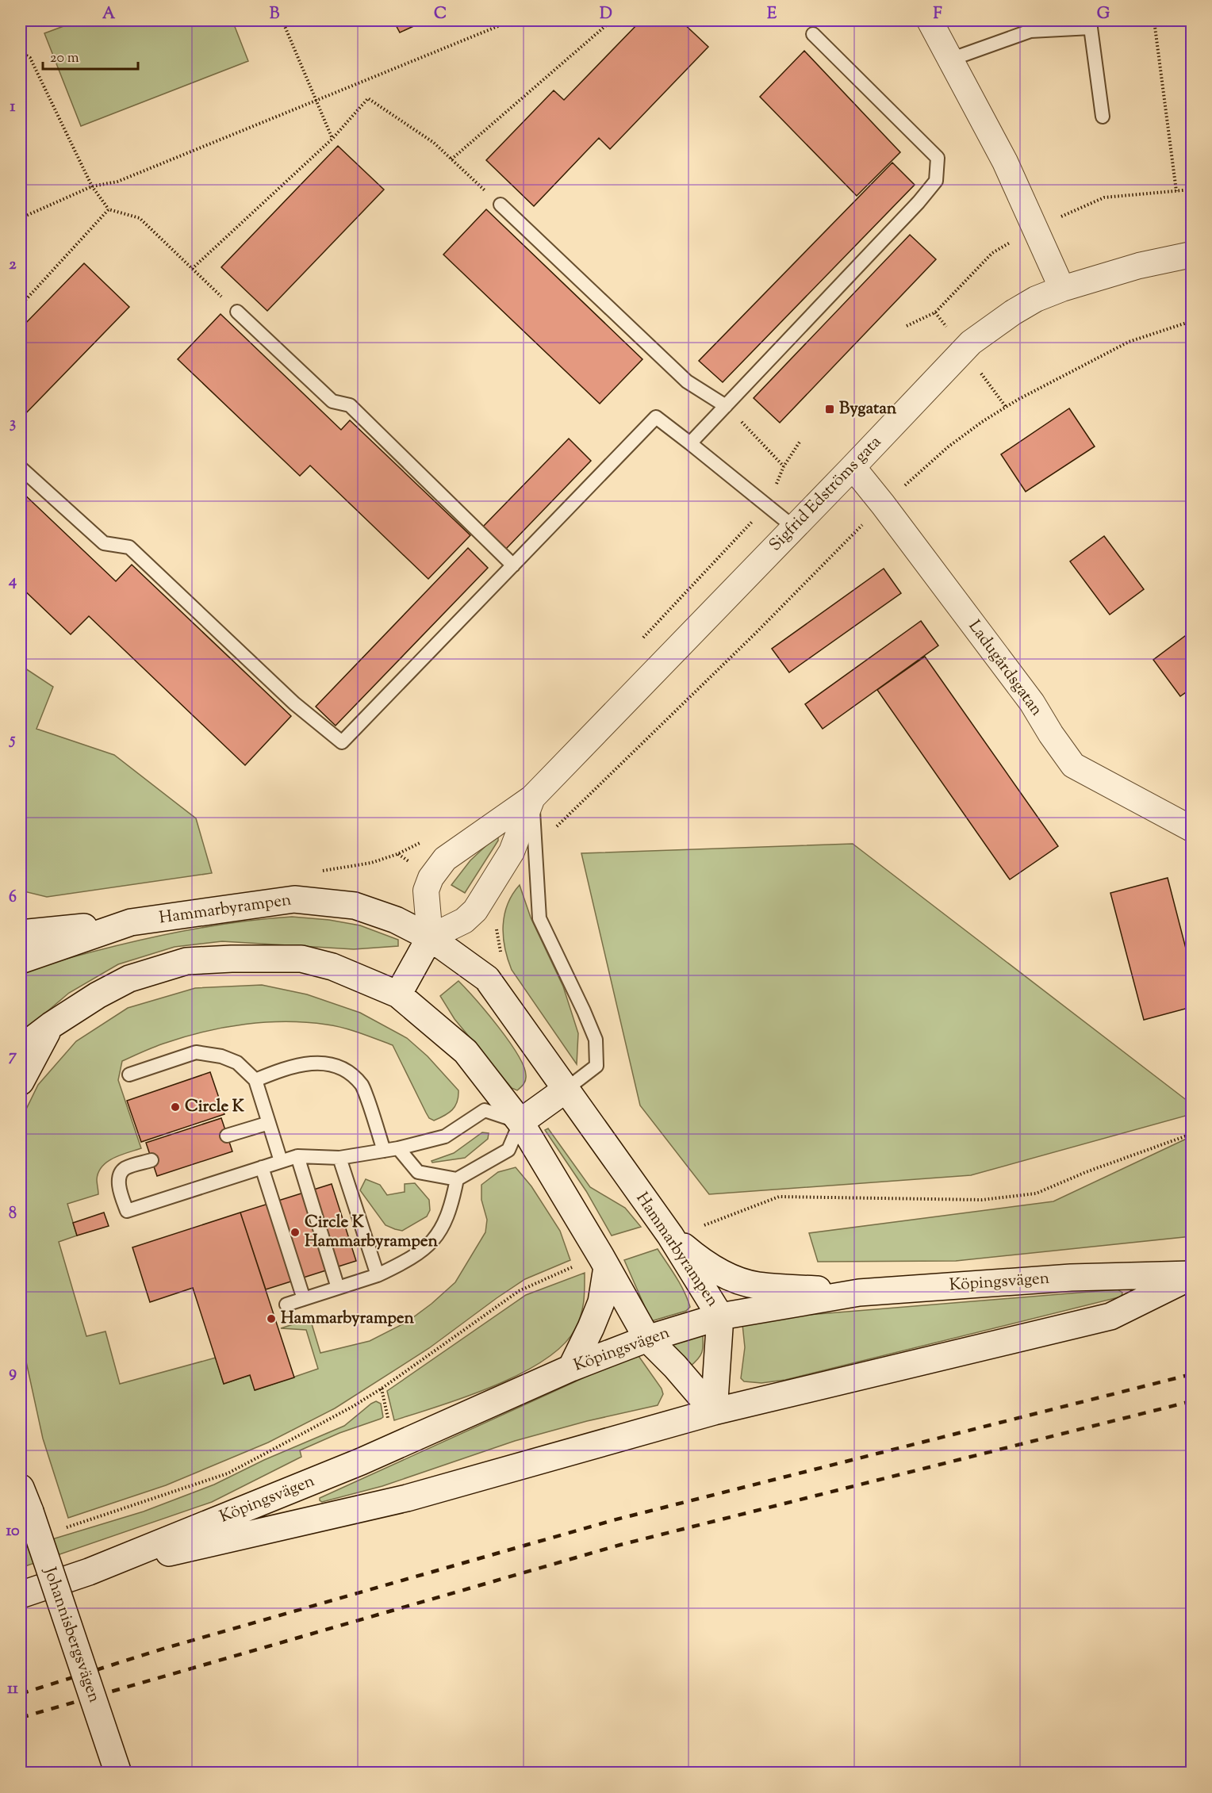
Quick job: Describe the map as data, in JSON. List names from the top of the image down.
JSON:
{
  "streets": {
    "main road": ["Hammarbyrampen", "Köpingsvägen", "Johannisbergsvägen"],
    "street": ["Sigfrid Edströms gata", "Ladugårdsgatan"]
  },
  "crossings": [
    ["Sigfrid Edströms gata", "Ladugårdsgatan"],
    ["Sigfrid Edströms gata", "Hammarbyrampen"],
    ["Hammarbyrampen", "Köpingsvägen"]
  ],
  "places": {
    "transit": ["Bygatan"],
    "other": ["Circle K", "Circle K Hammarbyrampen", "Hammarbyrampen"]
  },
  "scale_bar": "20 m",
  "grid": {
    "columns": [
      "A",
      "B",
      "C",
      "D",
      "E",
      "F",
      "G"
    ],
    "rows": [
      "1",
      "2",
      "3",
      "4",
      "5",
      "6",
      "7",
      "8",
      "9",
      "10",
      "11"
    ]
  }
}
